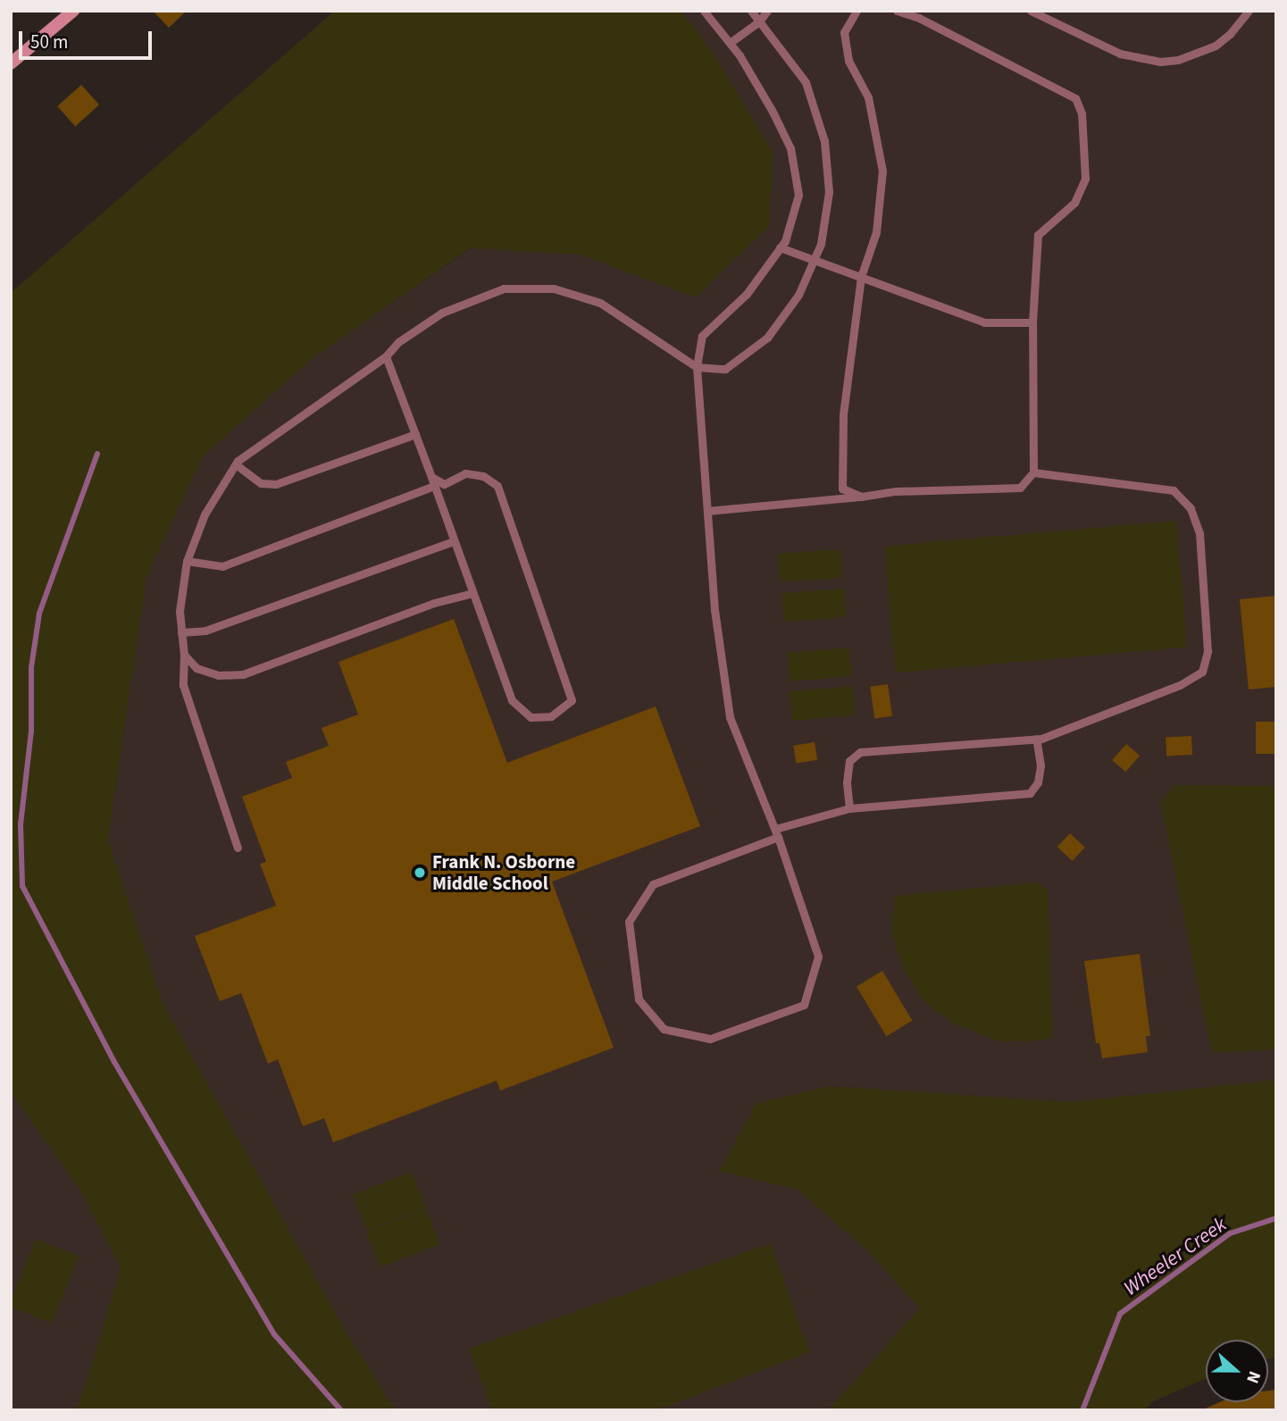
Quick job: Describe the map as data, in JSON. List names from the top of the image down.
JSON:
{
  "water": ["Wheeler Creek"],
  "places": ["Frank N. Osborne Middle School"],
  "scale_bar": "50 m",
  "north": "right"
}
